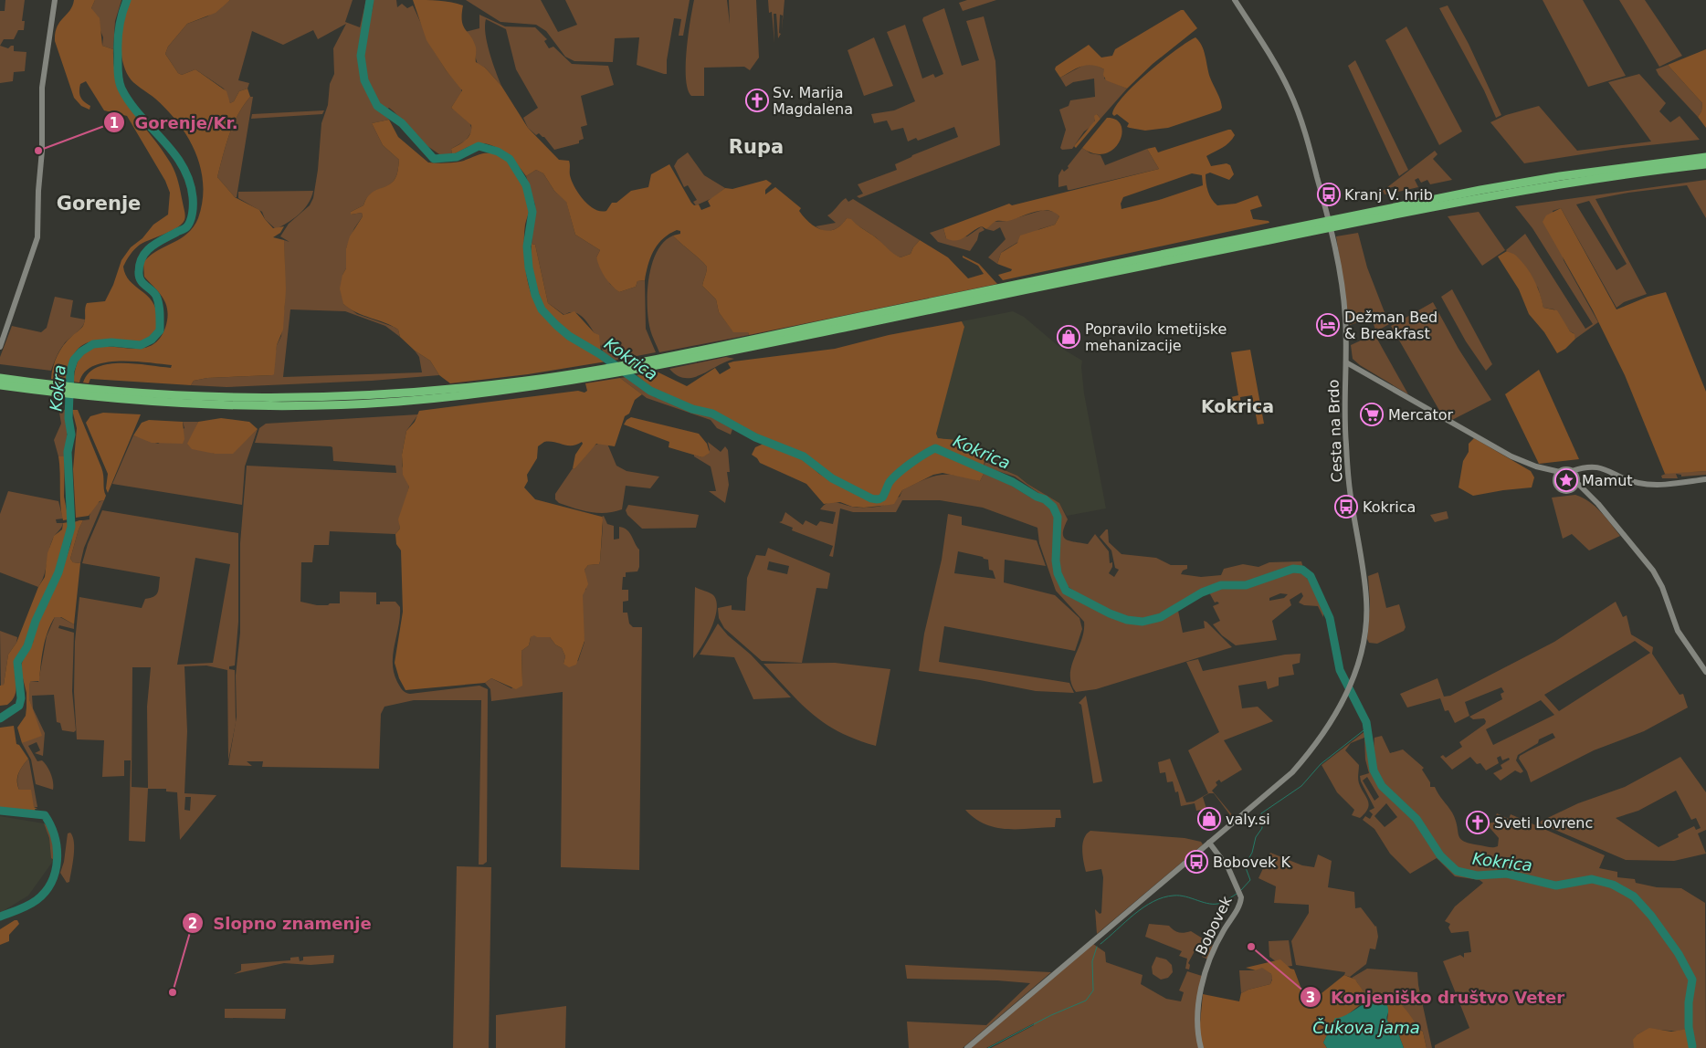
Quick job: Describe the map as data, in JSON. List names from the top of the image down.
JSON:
{
  "streets": {
    "street": ["Cesta na Brdo", "Bobovek"]
  },
  "crossings": [
    ["Cesta na Brdo", "Bobovek"]
  ],
  "districts": ["Rupa", "Gorenje", "Kokrica"],
  "water": ["Kokrica", "Kokra", "Čukova jama"],
  "places": {
    "church": ["Sv. Marija Magdalena", "Sveti Lovrenc"],
    "other": ["Gorenje/Kr.", "Konjeniško društvo Veter", "Slopno znamenje"],
    "bus stop": ["Kranj V. hrib", "Kokrica", "Bobovek K"],
    "hotel": ["Dežman Bed & Breakfast"],
    "shop": ["Popravilo kmetijske mehanizacije", "valy.si"],
    "supermarket": ["Mercator"],
    "place": ["Mamut"]
  }
}
